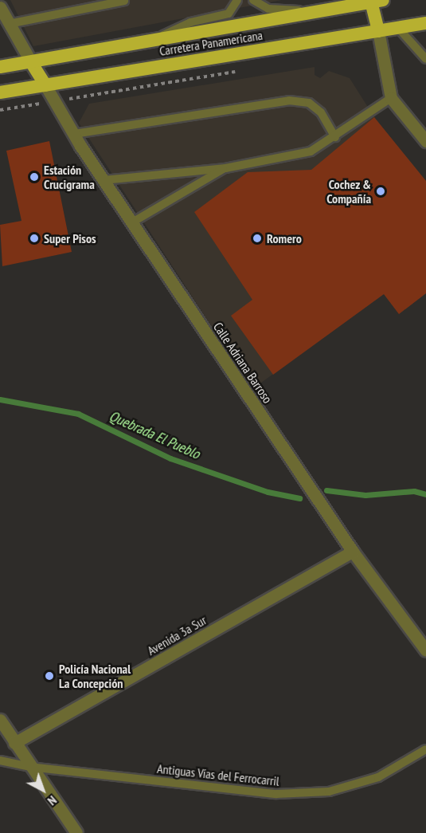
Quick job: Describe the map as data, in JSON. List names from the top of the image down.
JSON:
{
  "streets": {
    "highway": ["Carretera Panamericana"],
    "street": ["Calle Adriana Barroso", "Avenida 3a Sur"],
    "lane": ["Antiguas Vías del Ferrocarril"]
  },
  "crossings": [
    ["Carretera Panamericana", "Calle Adriana Barroso"],
    ["Calle Adriana Barroso", "Avenida 3a Sur"]
  ],
  "water": ["Quebrada El Pueblo"],
  "places": [
    "Estación Crucigrama",
    "Cochez & Compañía",
    "Super Pisos",
    "Romero",
    "Policía Nacional La Concepción"
  ],
  "north": "bottom right"
}
